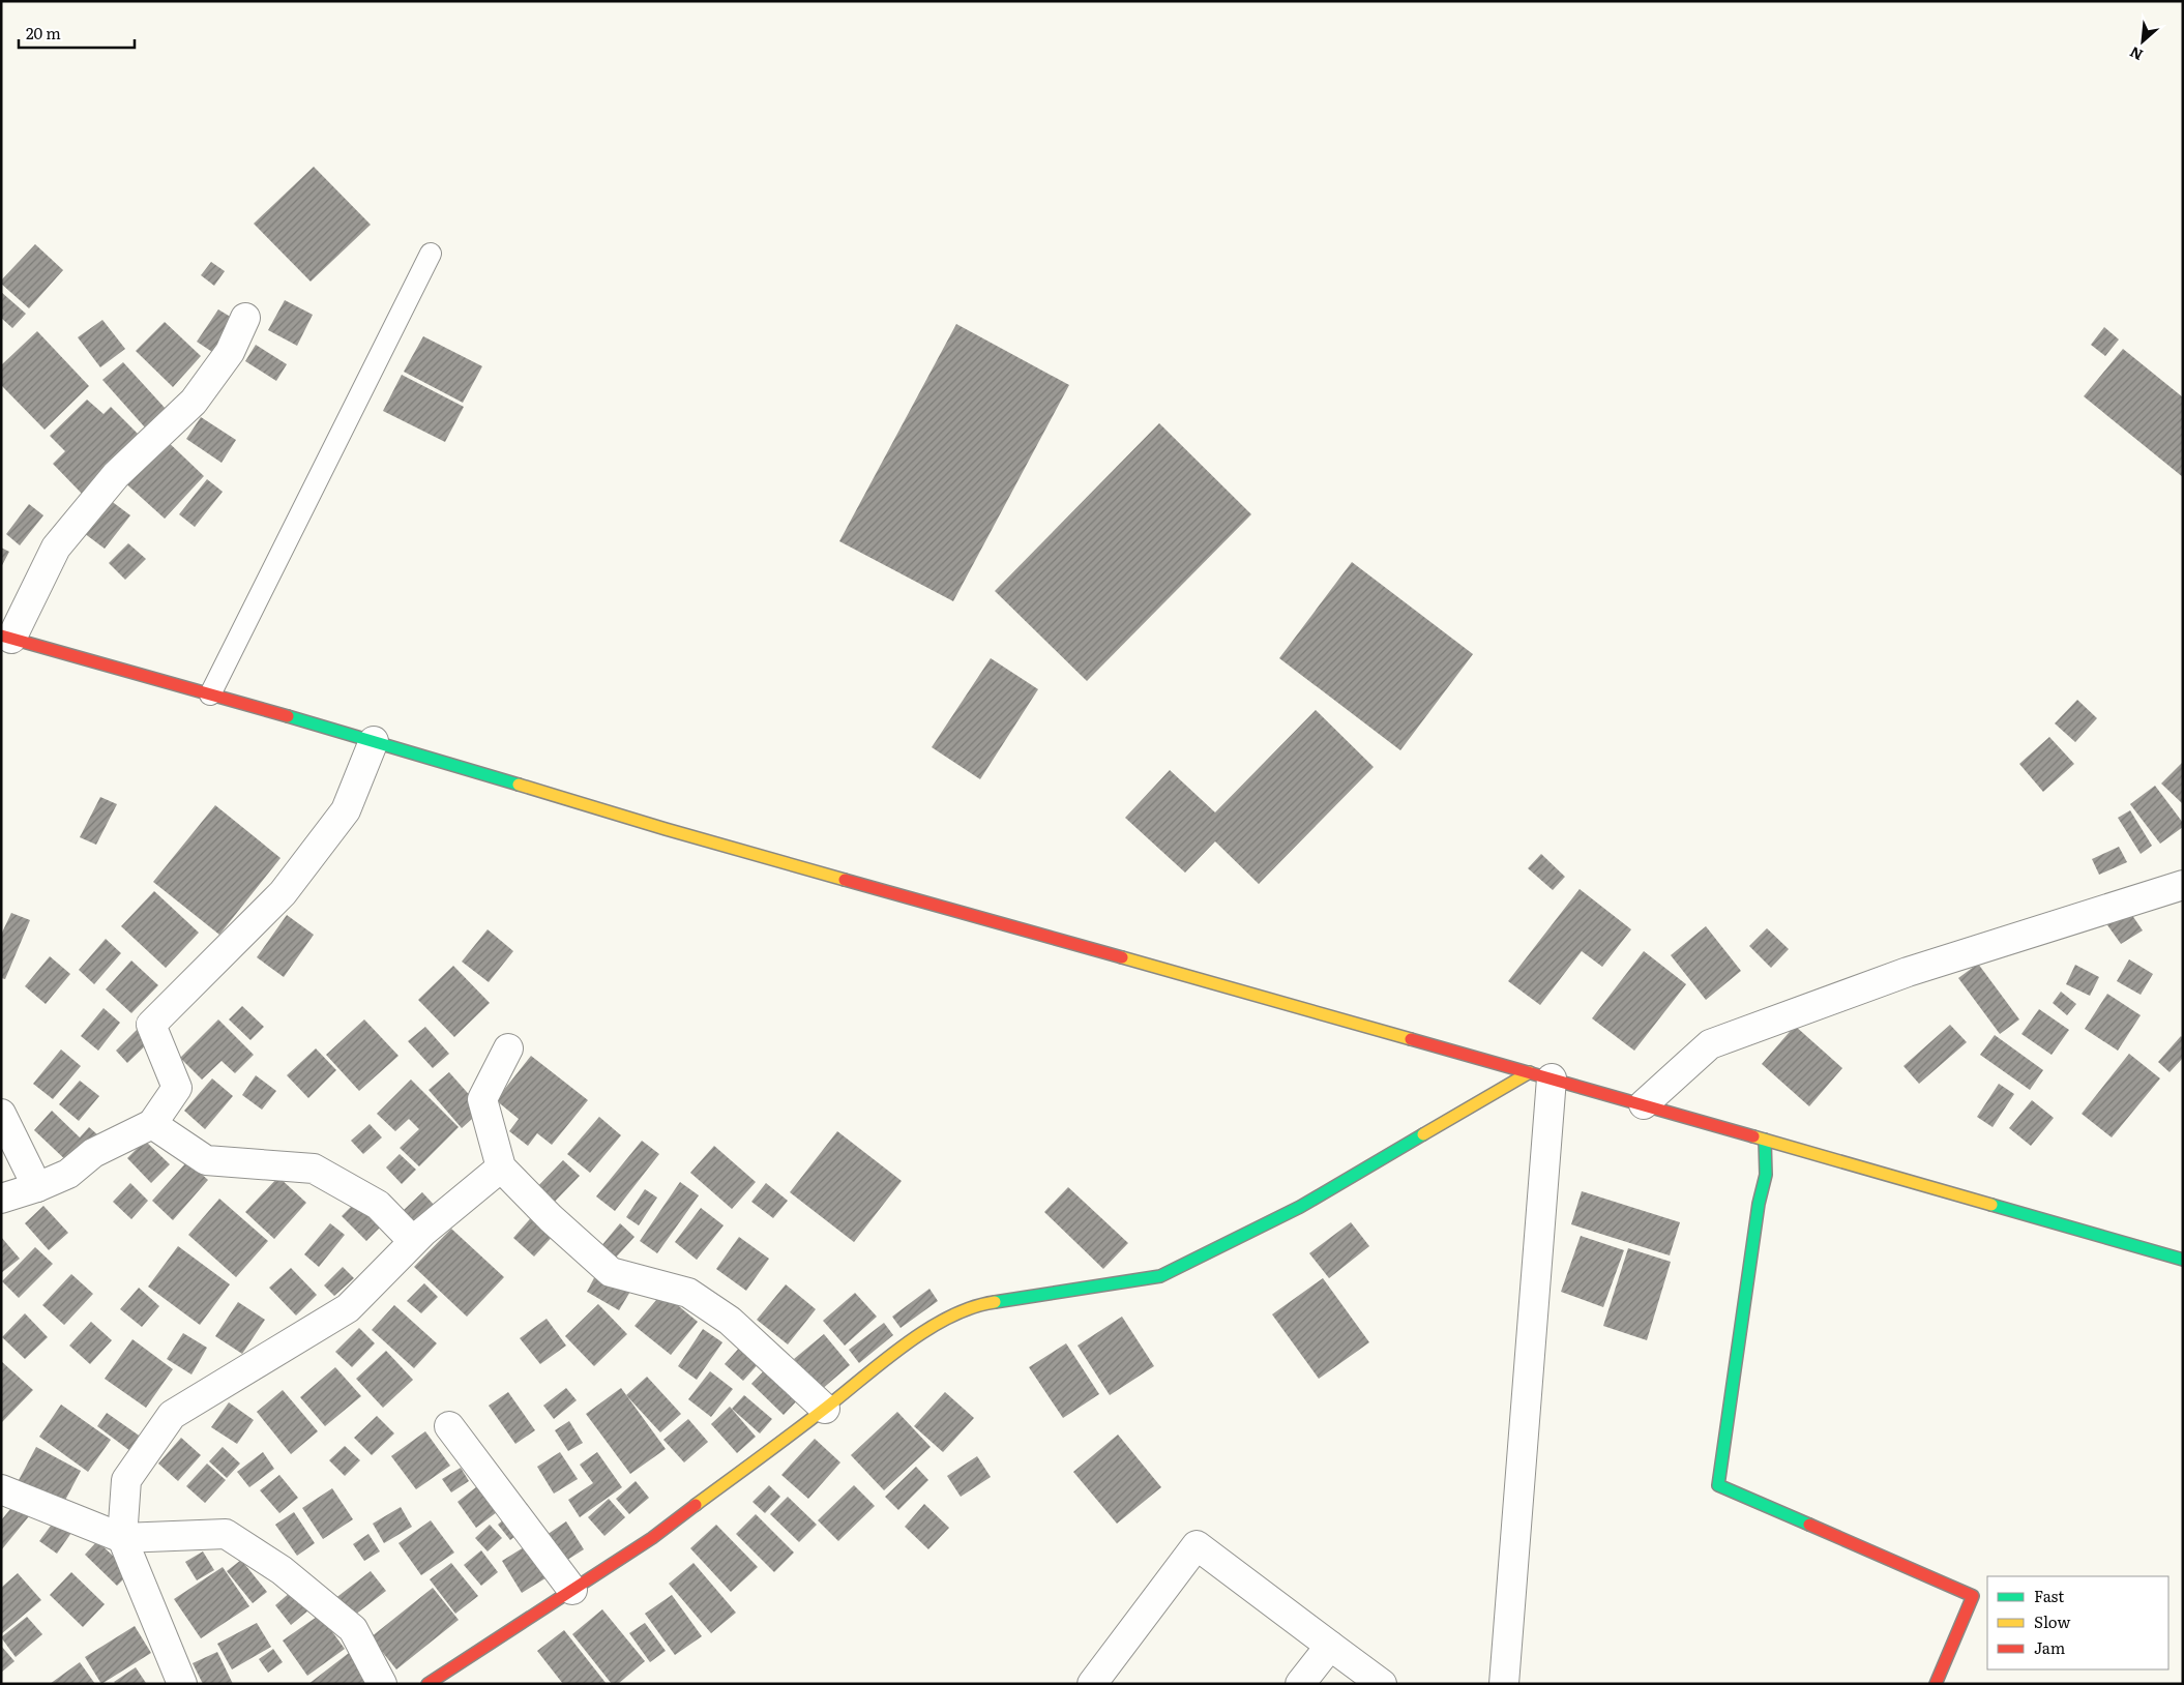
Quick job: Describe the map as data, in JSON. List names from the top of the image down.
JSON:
{
  "legend": ["Fast", "Slow", "Jam"],
  "scale_bar": "20 m",
  "north": "bottom left"
}
